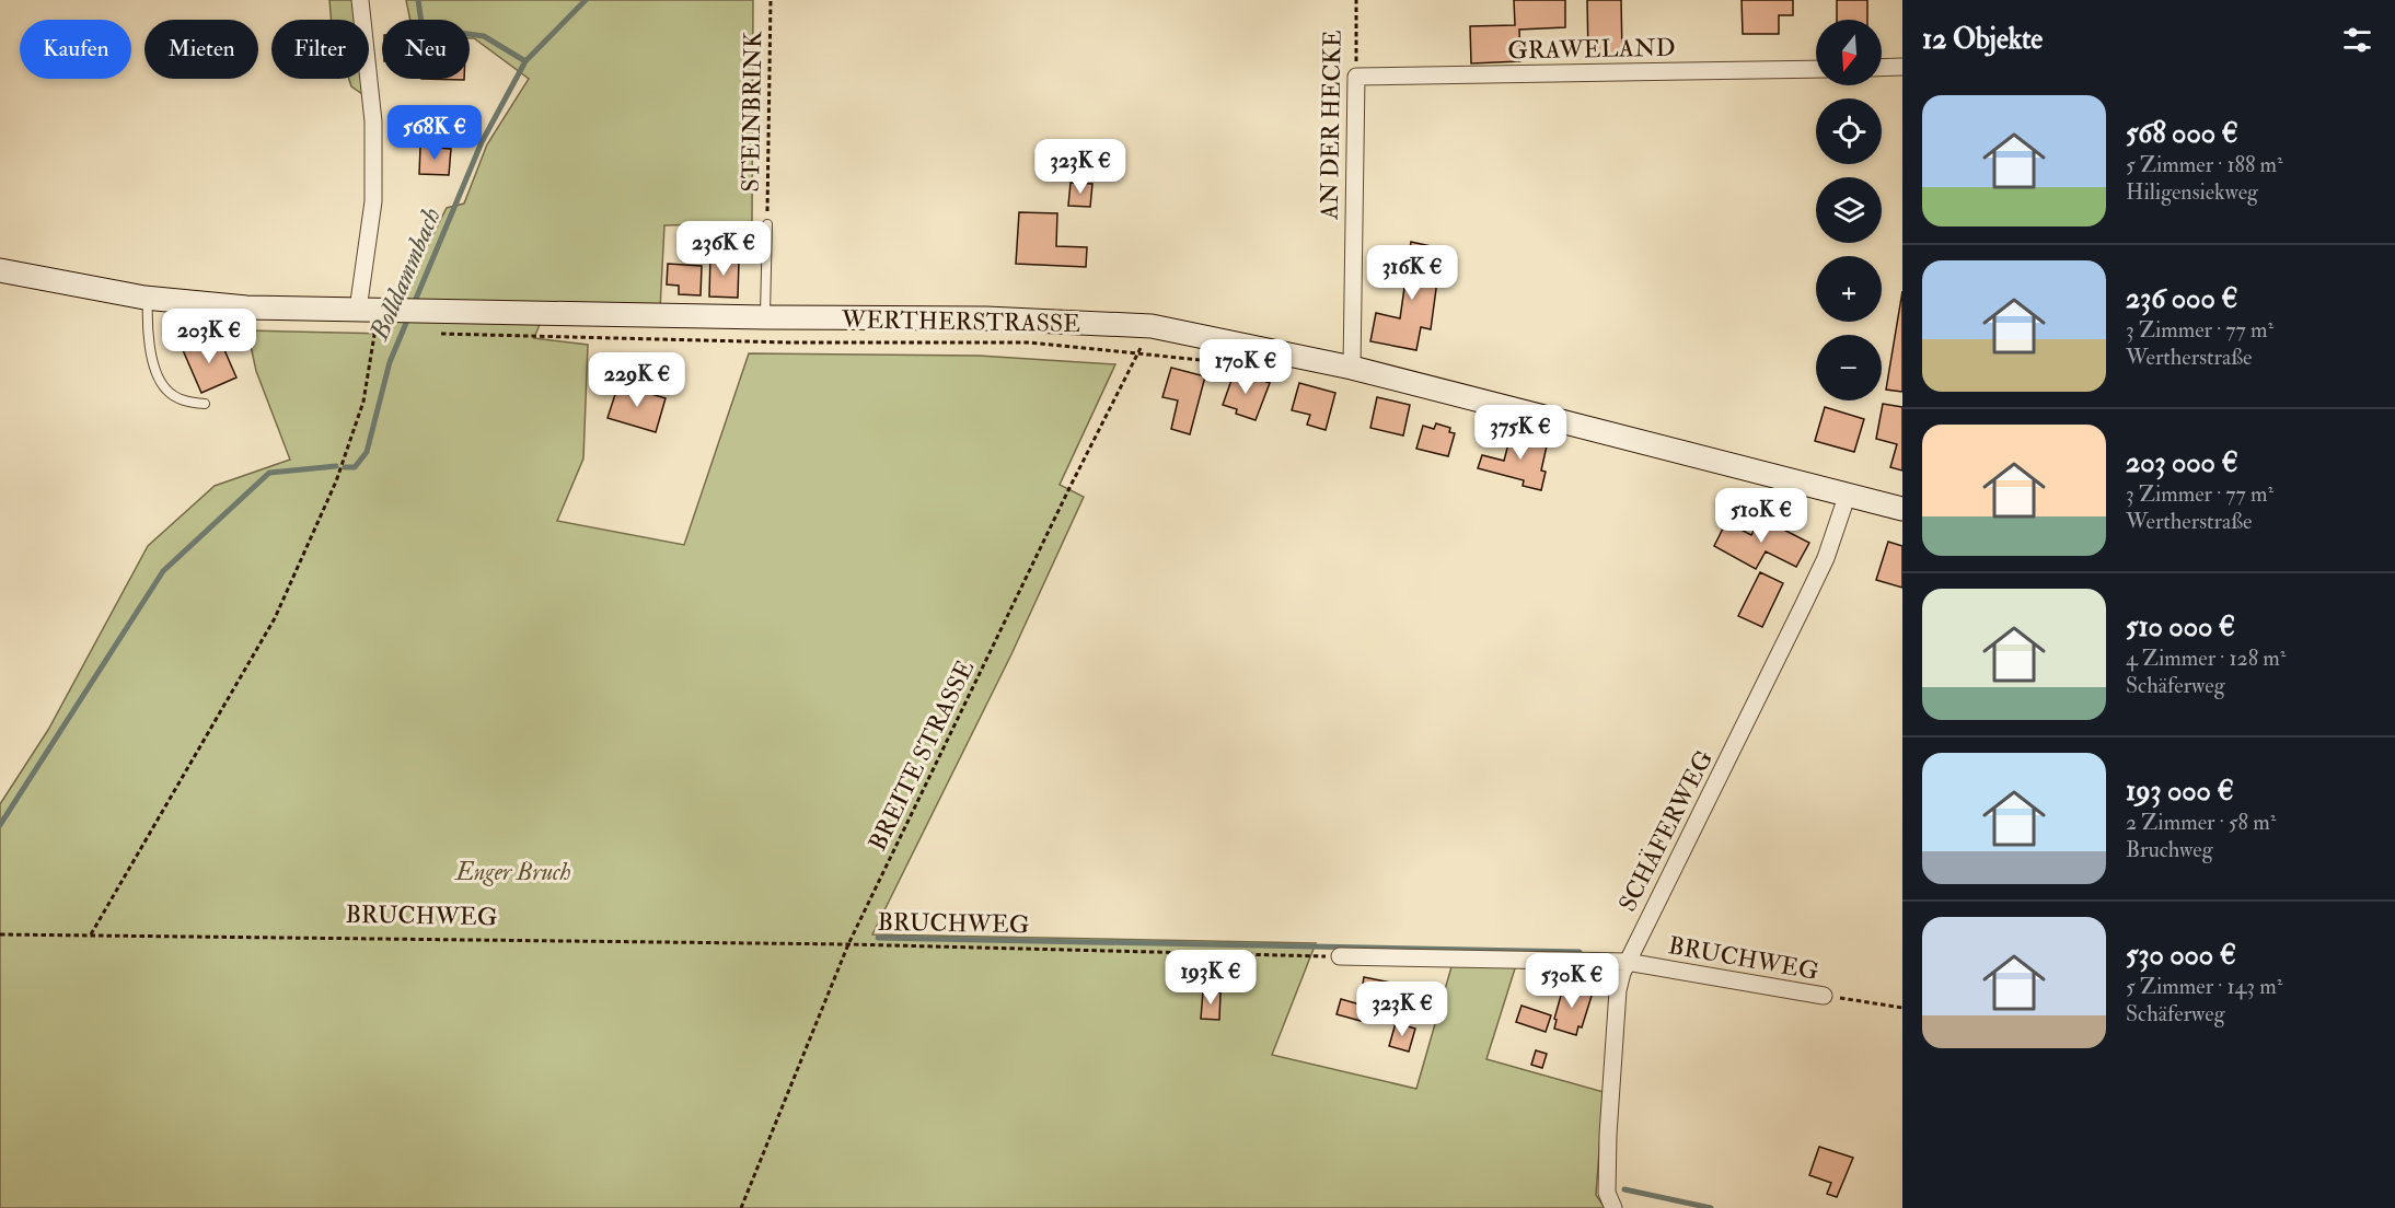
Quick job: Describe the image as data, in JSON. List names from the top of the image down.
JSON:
{
  "streets": {
    "main road": ["WERTHERSTRASSE"],
    "street": [
      "GRAWELAND",
      "AN DER HECKE",
      "SCHÄFERWEG",
      "BRUCHWEG"
    ],
    "path": ["STEINBRINK", "BREITE STRASSE"]
  },
  "crossings": [
    ["GRAWELAND", "AN DER HECKE"],
    ["AN DER HECKE", "WERTHERSTRASSE"],
    ["WERTHERSTRASSE", "BREITE STRASSE"],
    ["WERTHERSTRASSE", "SCHÄFERWEG"],
    ["BREITE STRASSE", "BRUCHWEG"],
    ["SCHÄFERWEG", "BRUCHWEG"]
  ],
  "water": ["Bolldammbach"],
  "parks": ["Enger Bruch"],
  "north": "bottom",
  "page": {
    "heading": "12 Objekte",
    "map_buttons": ["+", "−"],
    "chip": [
      "Kaufen",
      "Mieten",
      "Filter",
      "Neu"
    ],
    "list": [
      {
        "name": "568 000 €",
        "note": "5 Zimmer · 188 m² · Hiligensiekweg"
      },
      {
        "name": "236 000 €",
        "note": "3 Zimmer · 77 m² · Wertherstraße"
      },
      {
        "name": "203 000 €",
        "note": "3 Zimmer · 77 m² · Wertherstraße"
      },
      {
        "name": "510 000 €",
        "note": "4 Zimmer · 128 m² · Schäferweg"
      },
      {
        "name": "193 000 €",
        "note": "2 Zimmer · 58 m² · Bruchweg"
      },
      {
        "name": "530 000 €",
        "note": "5 Zimmer · 143 m² · Schäferweg"
      }
    ],
    "price": [
      "568K €",
      "323K €",
      "236K €",
      "316K €",
      "203K €",
      "170K €",
      "229K €",
      "375K €",
      "510K €",
      "193K €",
      "530K €",
      "323K €"
    ]
  }
}
